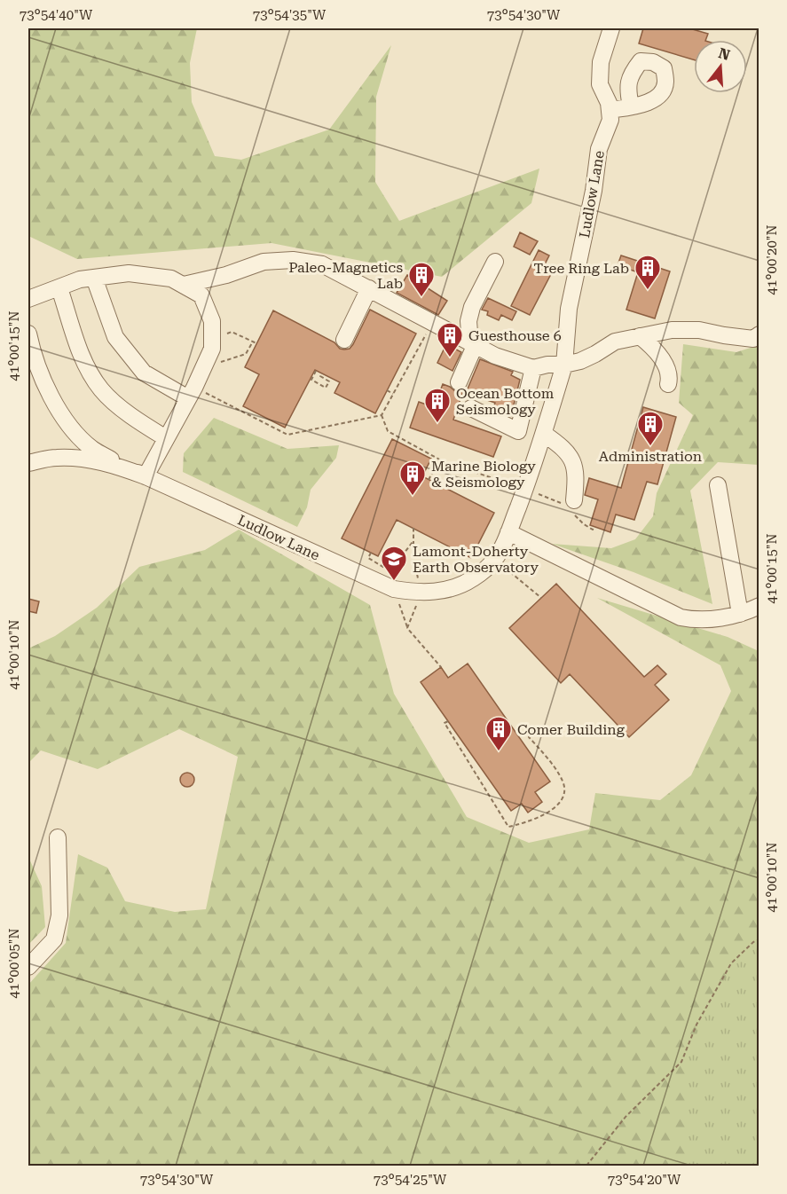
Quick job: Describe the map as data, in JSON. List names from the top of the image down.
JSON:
{
  "streets": {
    "lane": ["Ludlow Lane"]
  },
  "places": {
    "building": [
      "Tree Ring Lab",
      "Paleo-Magnetics Lab",
      "Guesthouse 6",
      "Ocean Bottom Seismology",
      "Administration",
      "Marine Biology & Seismology",
      "Comer Building"
    ],
    "school or university": ["Lamont-Doherty Earth Observatory"]
  },
  "north": "top",
  "coordinates": [
    "73°54'40\"W",
    "73°54'35\"W",
    "73°54'30\"W",
    "41°00'20\"N",
    "41°00'15\"N",
    "41°00'10\"N",
    "41°00'05\"N",
    "73°54'25\"W",
    "73°54'20\"W"
  ]
}
